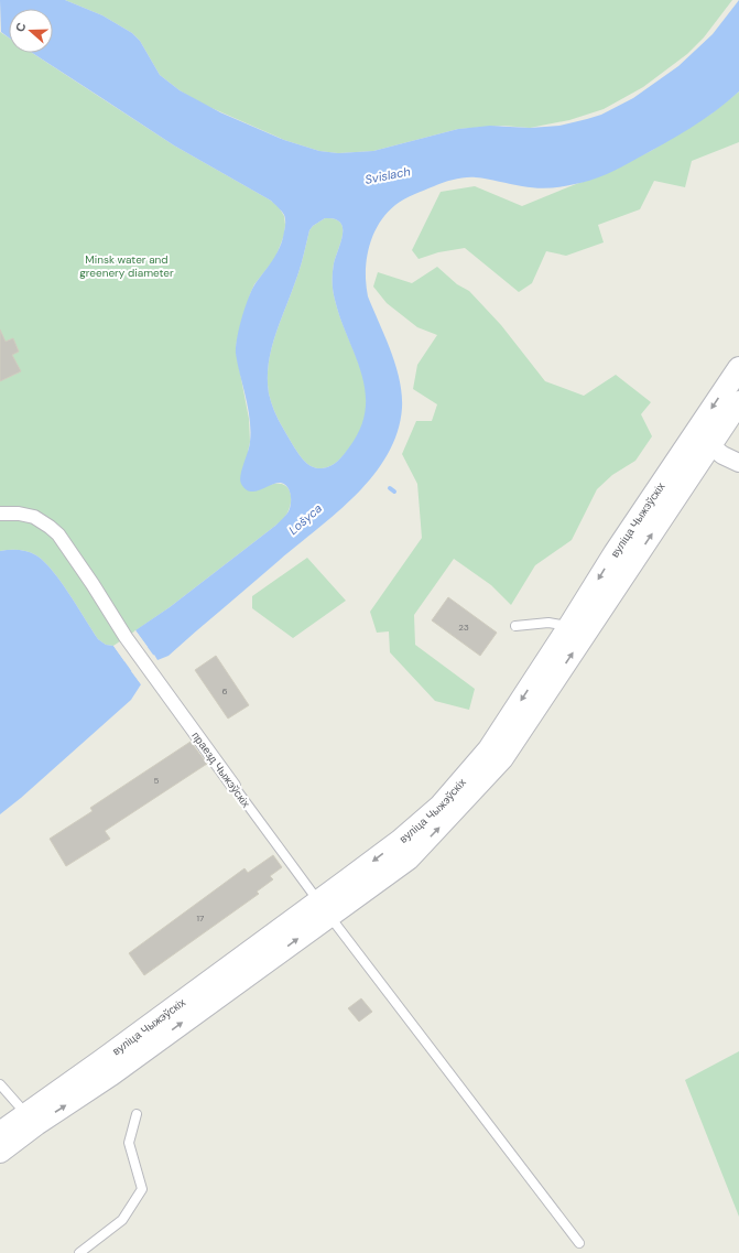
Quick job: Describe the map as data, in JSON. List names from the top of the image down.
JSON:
{
  "streets": {
    "street": ["вуліца Чыжэўскіх", "праезд Чыжэўскіх"]
  },
  "crossings": [
    ["вуліца Чыжэўскіх", "праезд Чыжэўскіх"]
  ],
  "water": ["Svislach", "Lošyca"],
  "parks": ["Minsk water and greenery diameter"],
  "house_numbers": [
    "23",
    "6",
    "5",
    "17"
  ],
  "north": "left"
}
